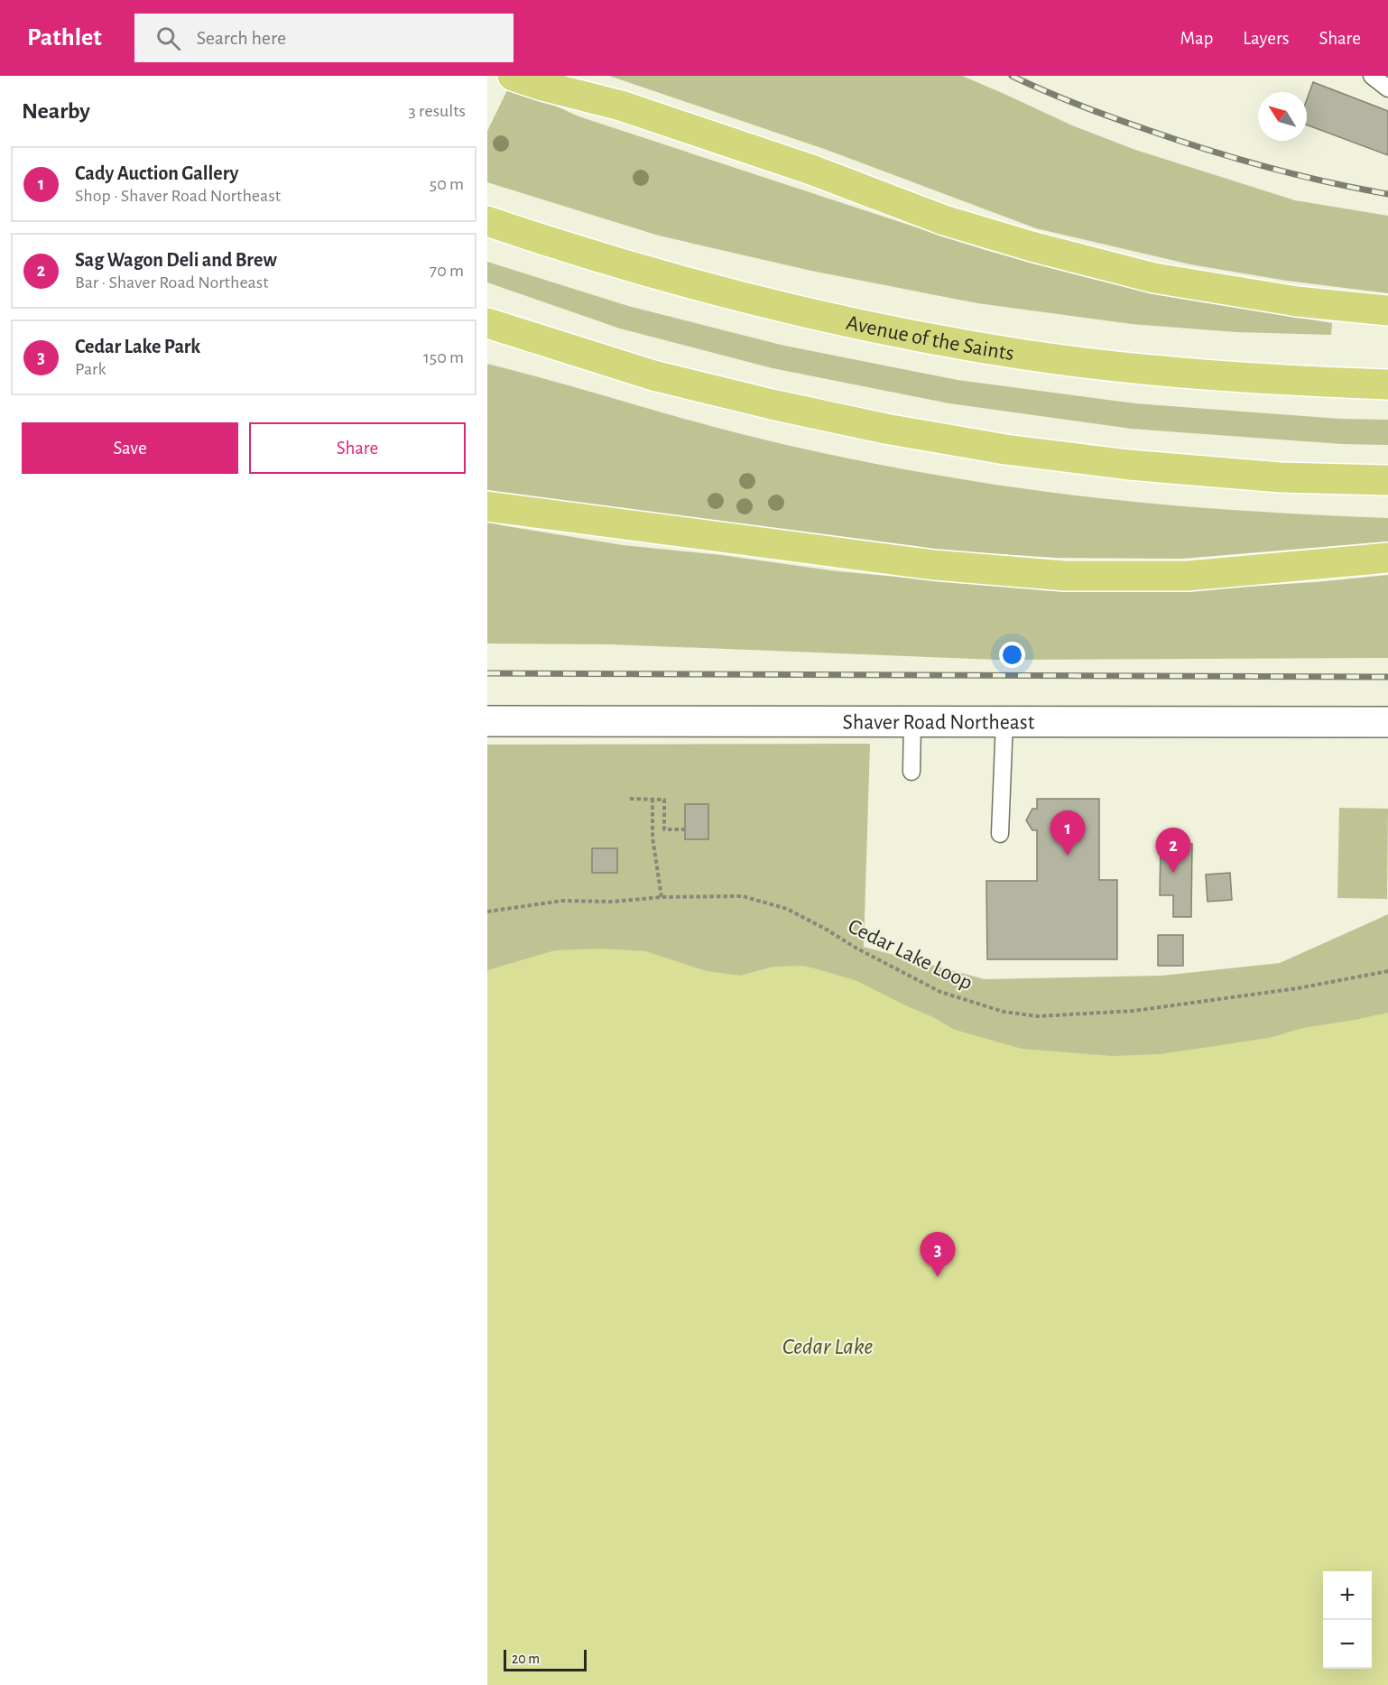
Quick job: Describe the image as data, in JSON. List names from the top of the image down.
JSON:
{
  "streets": {
    "highway": ["Avenue of the Saints"],
    "street": ["Shaver Road Northeast"],
    "path": ["Cedar Lake Loop"]
  },
  "water": ["Cedar Lake"],
  "scale_bar": "20 m",
  "north": "top left",
  "page": {
    "header": "Pathlet",
    "search": "Search here",
    "nav": ["Map", "Layers", "Share"],
    "heading": ["Nearby", "3 results"],
    "list": [
      {
        "mark": "1",
        "name": "Cady Auction Gallery",
        "note": "Shop · Shaver Road Northeast",
        "value": "50 m"
      },
      {
        "mark": "2",
        "name": "Sag Wagon Deli and Brew",
        "note": "Bar · Shaver Road Northeast",
        "value": "70 m"
      },
      {
        "mark": "3",
        "name": "Cedar Lake Park",
        "note": "Park",
        "value": "150 m"
      }
    ],
    "buttons": ["Save", "Share"],
    "pins": ["1", "2", "3"],
    "map_buttons": ["+", "−"],
    "scale": "20 m"
  }
}
